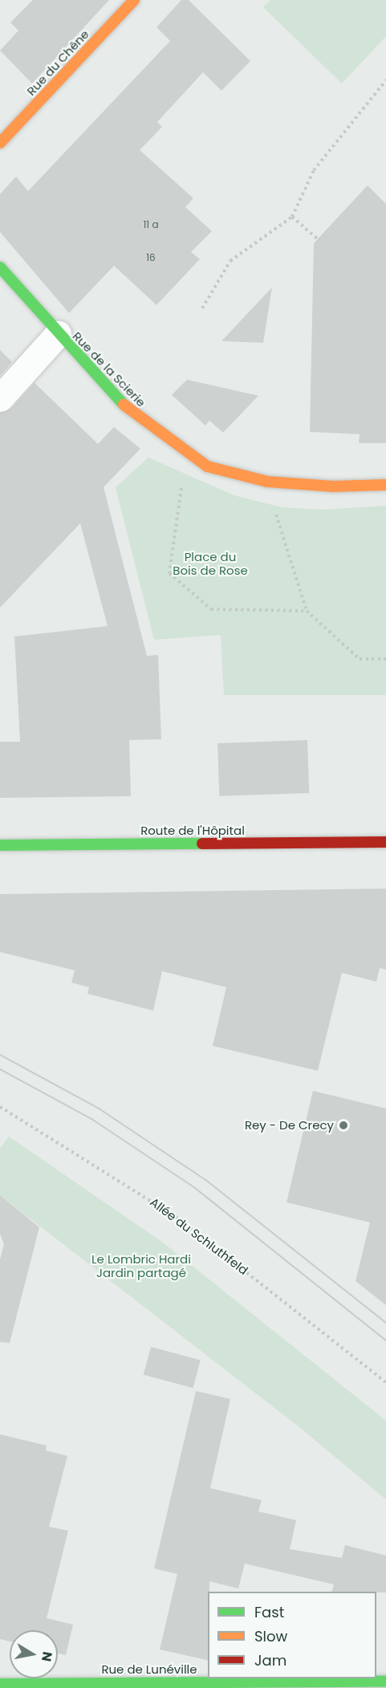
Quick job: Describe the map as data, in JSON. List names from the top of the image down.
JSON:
{
  "streets": {
    "street": [
      "Rue du Chêne",
      "Rue de la Scierie",
      "Route de l'Hôpital",
      "Rue de Lunéville"
    ],
    "path": ["Allée du Schluthfeld"]
  },
  "parks": ["Place du Bois de Rose", "Le Lombric Hardi Jardin partagé"],
  "places": ["Rey - De Crecy"],
  "house_numbers": ["11 a", "16"],
  "legend": ["Fast", "Slow", "Jam"],
  "north": "right"
}
